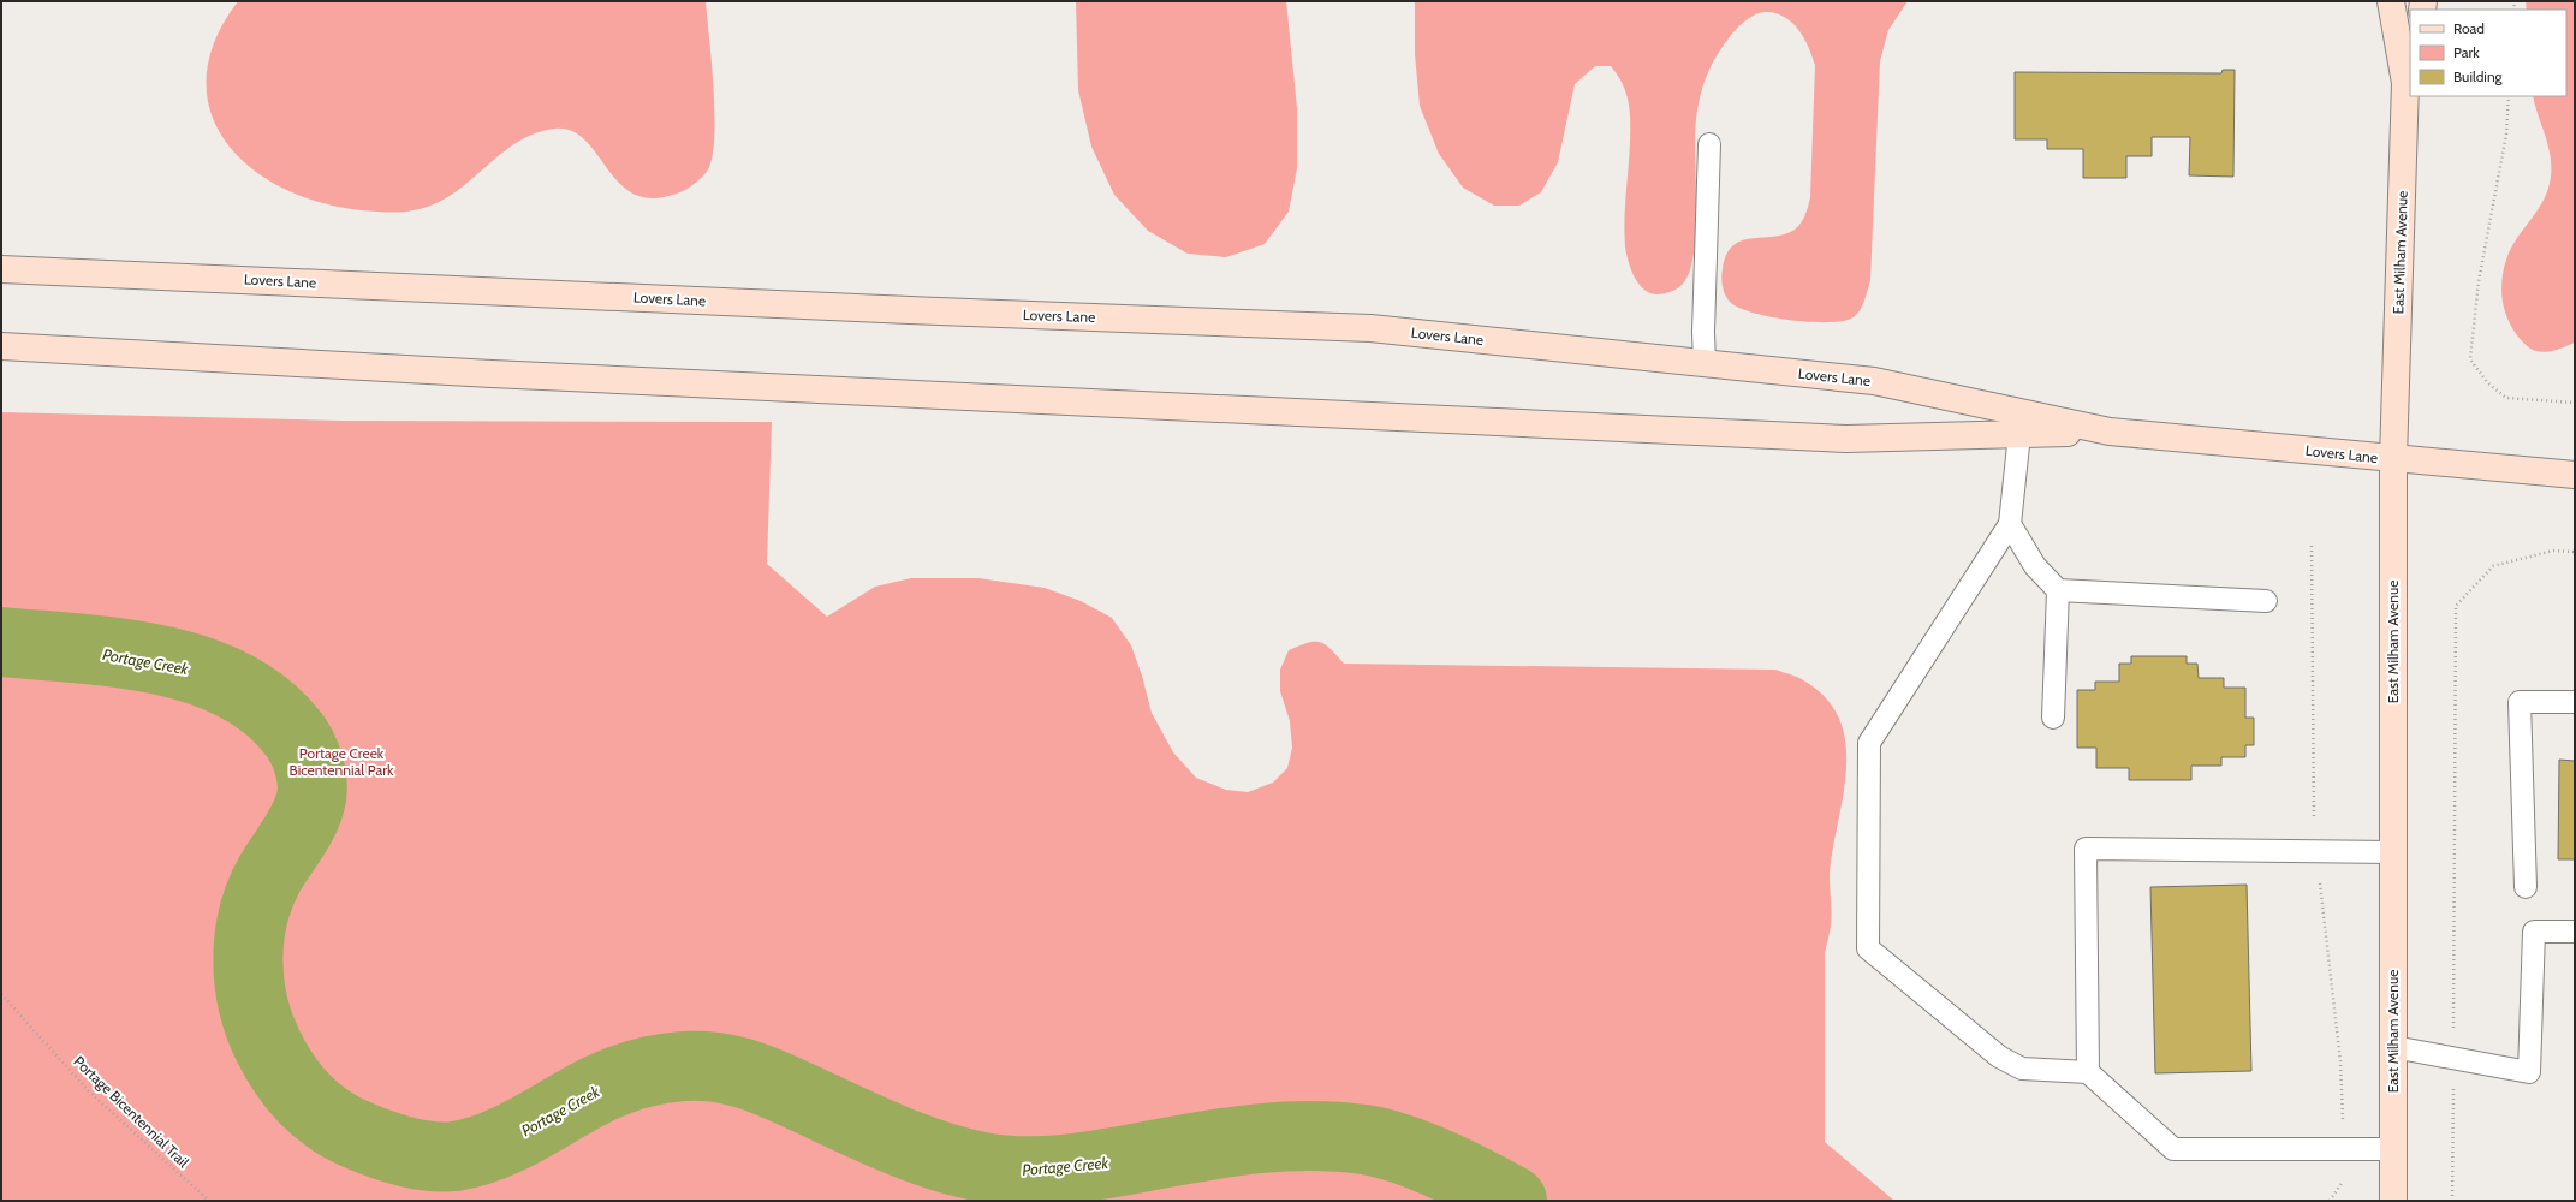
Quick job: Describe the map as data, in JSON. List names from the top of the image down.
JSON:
{
  "streets": {
    "street": ["East Milham Avenue", "Lovers Lane"],
    "path": ["Portage Bicentennial Trail"]
  },
  "crossings": [
    ["East Milham Avenue", "Lovers Lane"]
  ],
  "water": ["Portage Creek"],
  "parks": ["Portage Creek Bicentennial Park"],
  "legend": ["Road", "Park", "Building"]
}
